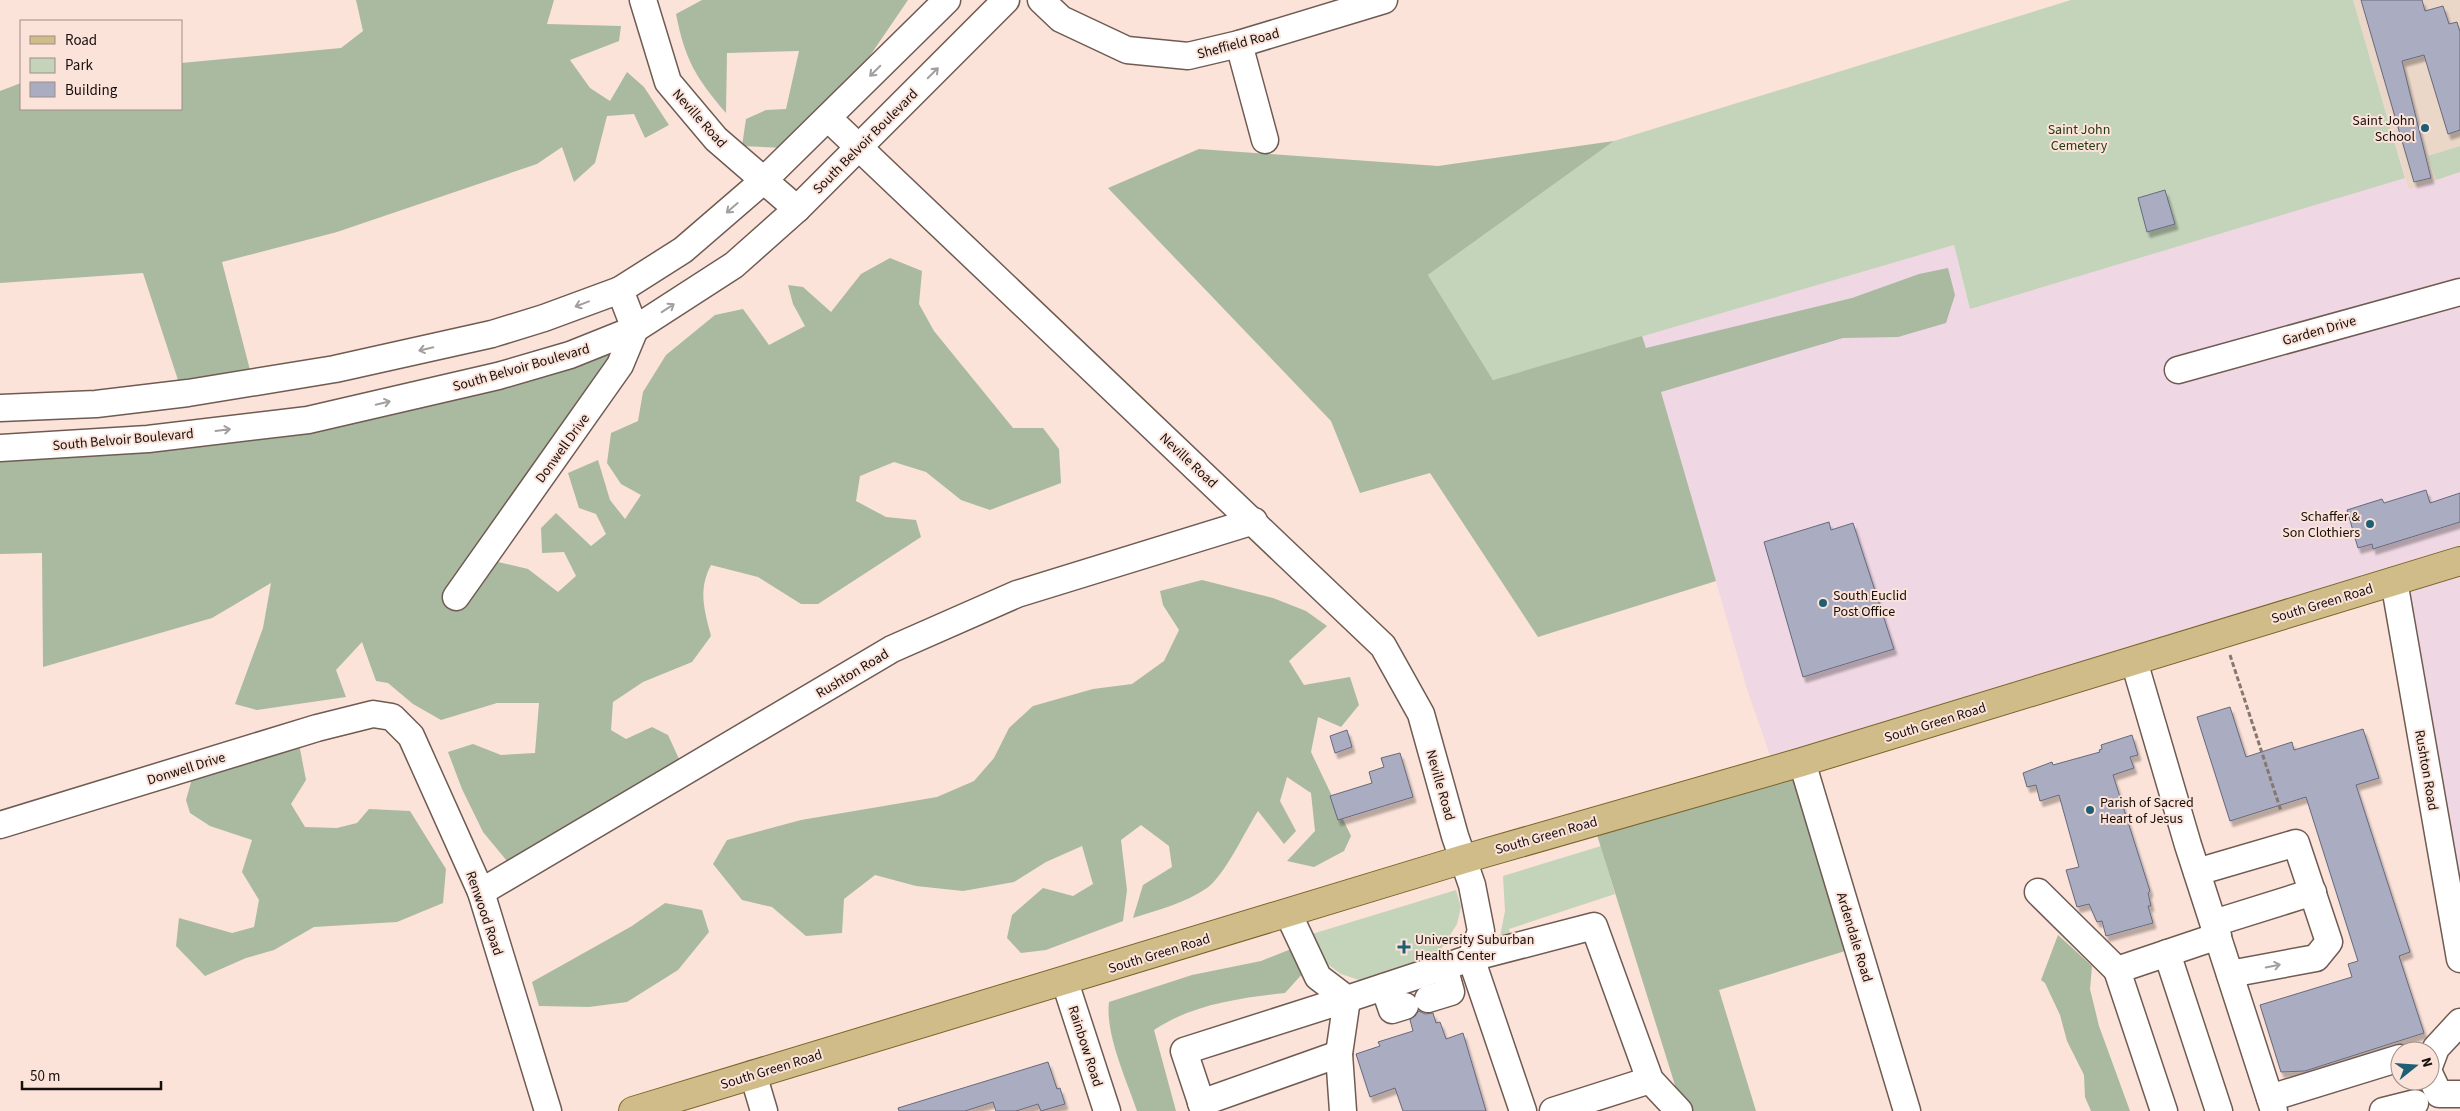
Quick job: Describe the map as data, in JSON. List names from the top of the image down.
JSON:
{
  "streets": {
    "main road": ["South Green Road"],
    "street": [
      "Sheffield Road",
      "Neville Road",
      "South Belvoir Boulevard",
      "Garden Drive",
      "Donwell Drive",
      "Rushton Road",
      "Renwood Road",
      "Ardendale Road",
      "Rainbow Road"
    ]
  },
  "crossings": [
    ["Neville Road", "South Belvoir Boulevard"],
    ["Neville Road", "South Green Road"],
    ["Neville Road", "Rushton Road"],
    ["South Belvoir Boulevard", "Donwell Drive"],
    ["Donwell Drive", "Renwood Road"],
    ["South Green Road", "Rushton Road"],
    ["South Green Road", "Ardendale Road"],
    ["South Green Road", "Rainbow Road"],
    ["Rushton Road", "Renwood Road"]
  ],
  "parks": ["Saint John Cemetery"],
  "places": {
    "other": [
      "Saint John School",
      "Schaffer & Son Clothiers",
      "South Euclid Post Office",
      "Parish of Sacred Heart of Jesus"
    ],
    "health": ["University Suburban Health Center"]
  },
  "legend": ["Road", "Park", "Building"],
  "scale_bar": "50 m",
  "north": "right"
}
